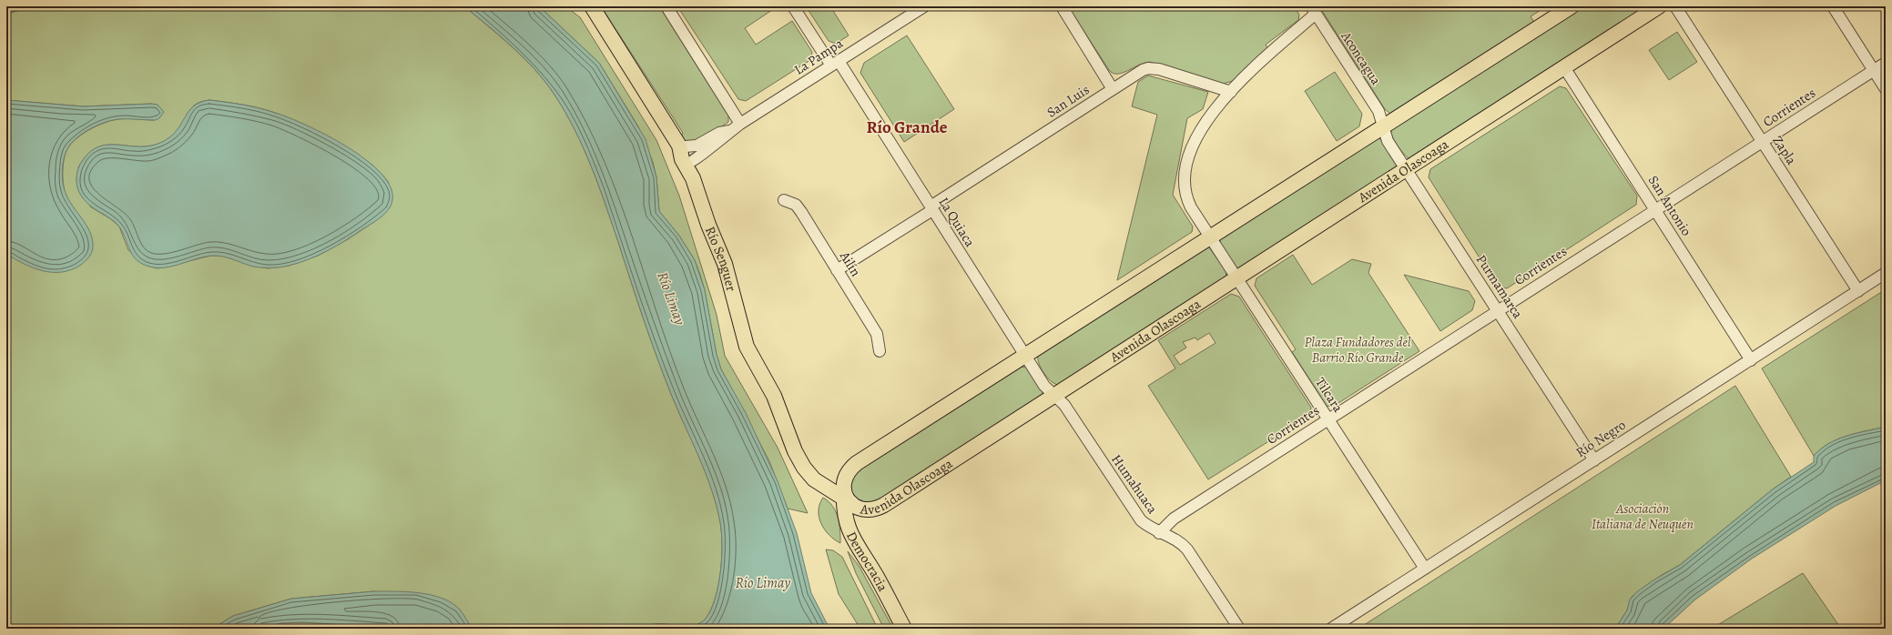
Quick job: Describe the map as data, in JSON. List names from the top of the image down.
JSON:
{
  "streets": {
    "main road": ["Avenida Olascoaga", "Río Senguer", "Democracia"],
    "street": [
      "La Pampa",
      "Aconcagua",
      "San Luis",
      "Corrientes",
      "Zapla",
      "San Antonio",
      "La Quiaca",
      "Ailín",
      "Purmamarca",
      "Tilcara",
      "Río Negro",
      "Humahuaca"
    ]
  },
  "crossings": [
    ["La Pampa", "La Quiaca"],
    ["La Pampa", "Río Senguer"],
    ["Aconcagua", "Avenida Olascoaga"],
    ["Aconcagua", "Purmamarca"],
    ["Aconcagua", "Tilcara"],
    ["San Luis", "La Quiaca"],
    ["San Luis", "Ailín"],
    ["San Luis", "Tilcara"],
    ["Corrientes", "Zapla"],
    ["Corrientes", "San Antonio"],
    ["Corrientes", "Purmamarca"],
    ["Corrientes", "Tilcara"],
    ["Corrientes", "Humahuaca"],
    ["Zapla", "Río Negro"],
    ["Avenida Olascoaga", "San Antonio"],
    ["Avenida Olascoaga", "La Quiaca"],
    ["Avenida Olascoaga", "Río Senguer"],
    ["Avenida Olascoaga", "Purmamarca"],
    ["Avenida Olascoaga", "Tilcara"],
    ["Avenida Olascoaga", "Humahuaca"],
    ["Avenida Olascoaga", "Democracia"],
    ["San Antonio", "Río Negro"],
    ["La Quiaca", "Humahuaca"],
    ["Río Senguer", "Democracia"],
    ["Purmamarca", "Río Negro"],
    ["Tilcara", "Río Negro"]
  ],
  "districts": ["Río Grande"],
  "water": ["Río Limay"],
  "parks": ["Plaza Fundadores del Barrio Río Grande", "Asociación Italiana de Neuquén"]
}
